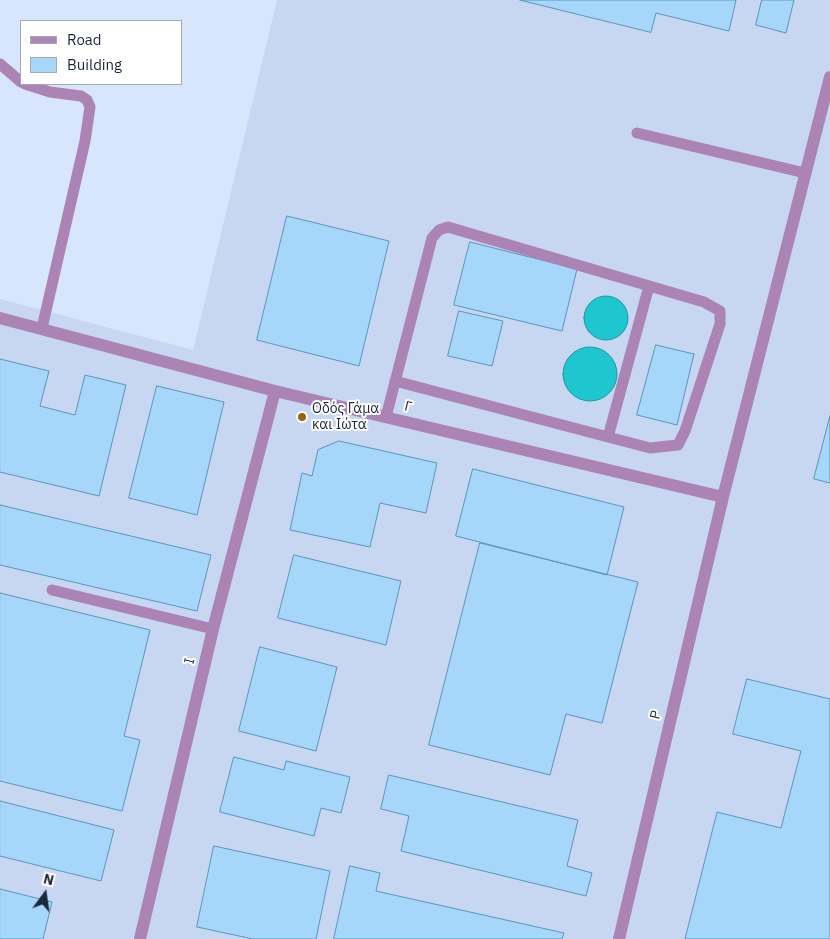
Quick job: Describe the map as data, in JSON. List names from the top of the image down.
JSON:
{
  "streets": {
    "street": ["Γ", "Ι", "Ρ"]
  },
  "crossings": [
    ["Γ", "Ι"],
    ["Γ", "Ρ"]
  ],
  "places": ["Οδός Γάμα και Ιώτα"],
  "legend": ["Road", "Building"],
  "north": "top"
}
